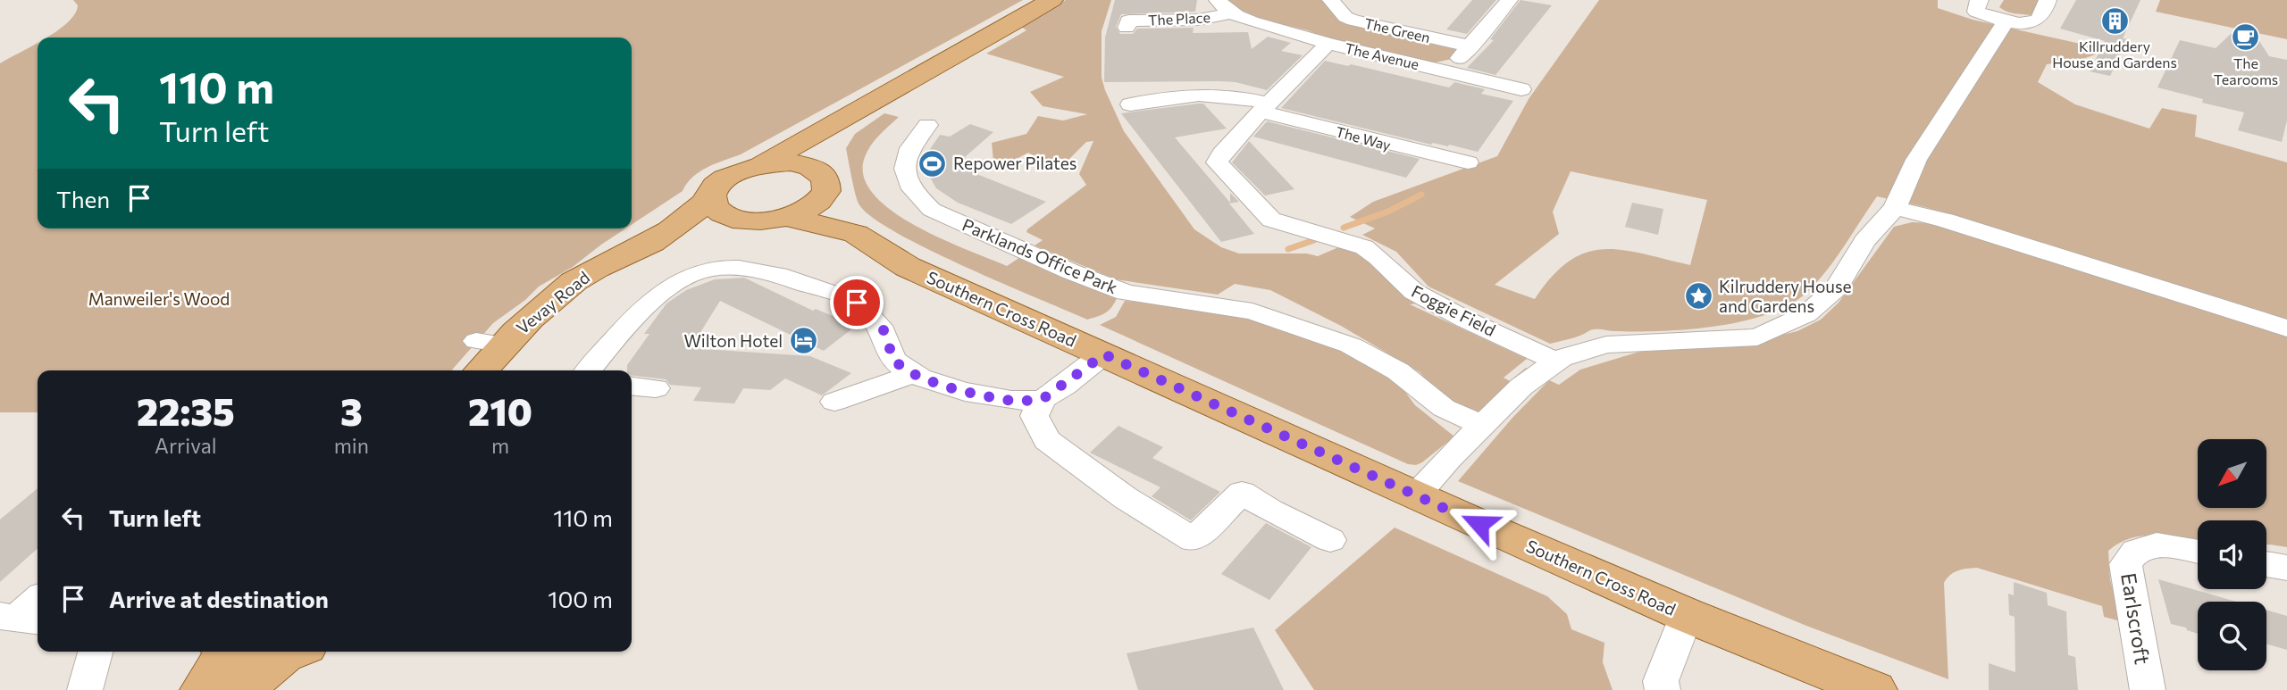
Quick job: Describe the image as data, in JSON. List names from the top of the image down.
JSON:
{
  "streets": {
    "main road": ["Vevay Road", "Southern Cross Road"],
    "street": [
      "The Place",
      "The Green",
      "The Avenue",
      "The Way",
      "Parklands Office Park",
      "Foggie Field",
      "Earlscroft"
    ]
  },
  "crossings": [
    ["The Place", "The Avenue"],
    ["The Avenue", "The Way"],
    ["The Avenue", "Foggie Field"]
  ],
  "parks": ["Manweiler's Wood"],
  "places": {
    "building": ["Killruddery House and Gardens"],
    "cafe": ["The Tearooms"],
    "sports": ["Repower Pilates"],
    "place": ["Kilruddery House and Gardens"],
    "hotel": ["Wilton Hotel"]
  },
  "north": "bottom left",
  "page": {
    "turn": ["110 m", "Turn left"],
    "then": "Then",
    "eta": [
      "22:35",
      "Arrival",
      "3",
      "min",
      "210",
      "m"
    ],
    "list": [
      {
        "name": "Turn left",
        "value": "110 m"
      },
      {
        "name": "Arrive at destination",
        "value": "100 m"
      }
    ]
  }
}
